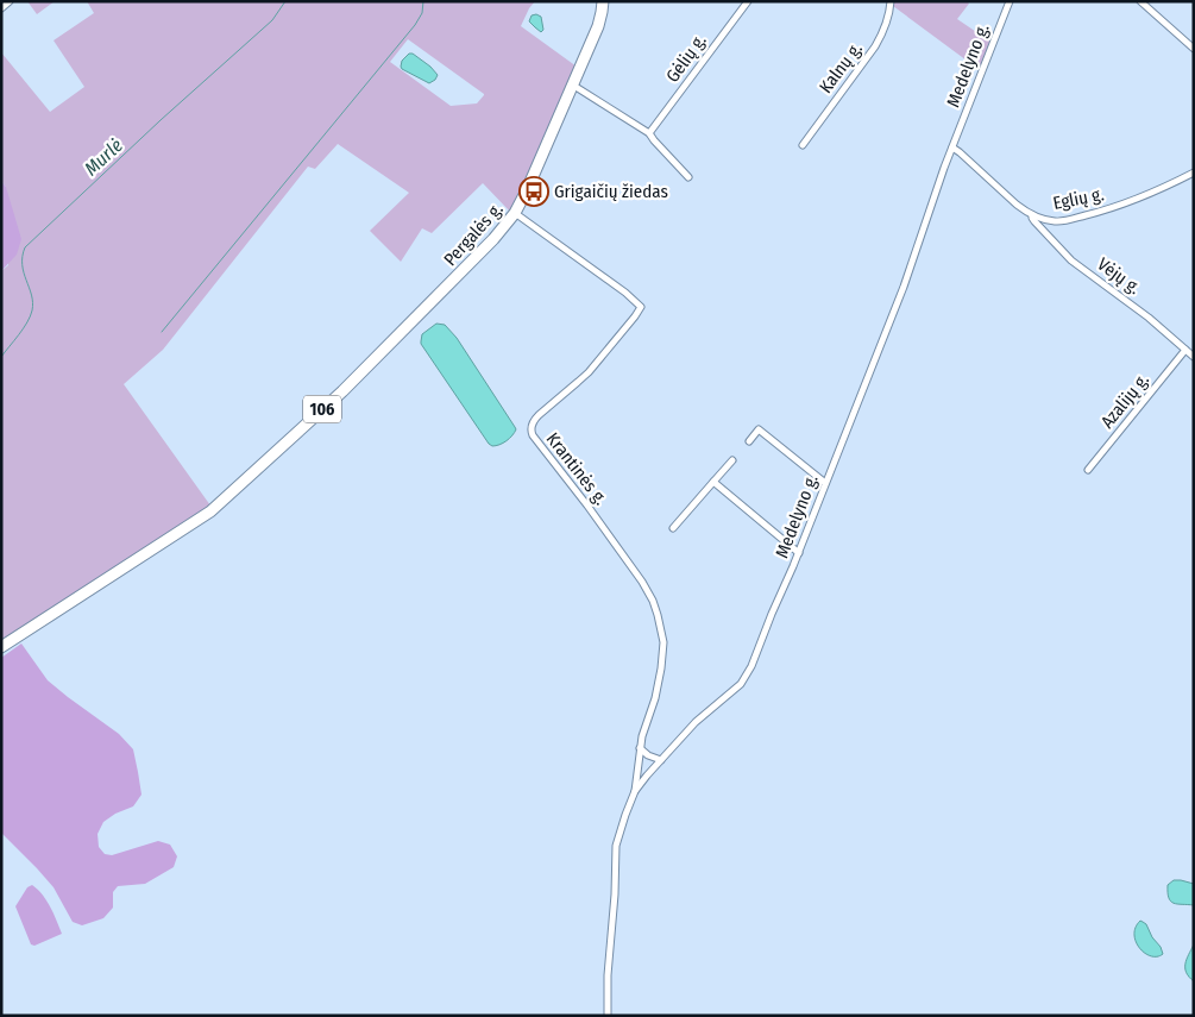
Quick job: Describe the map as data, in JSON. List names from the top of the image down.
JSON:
{
  "streets": {
    "main road": ["Pergalės g.", "106"],
    "street": [
      "Gėlių g.",
      "Medelyno g.",
      "Kalnų g.",
      "Eglių g.",
      "Vėjų g.",
      "Azalijų g.",
      "Krantinės g."
    ]
  },
  "crossings": [
    ["Medelyno g.", "Eglių g."],
    ["Medelyno g.", "Krantinės g."],
    ["Eglių g.", "Vėjų g."],
    ["Pergalės g.", "Krantinės g."],
    ["Vėjų g.", "Azalijų g."]
  ],
  "water": ["Murlė"],
  "places": {
    "bus stop": ["Grigaičių žiedas"]
  }
}
